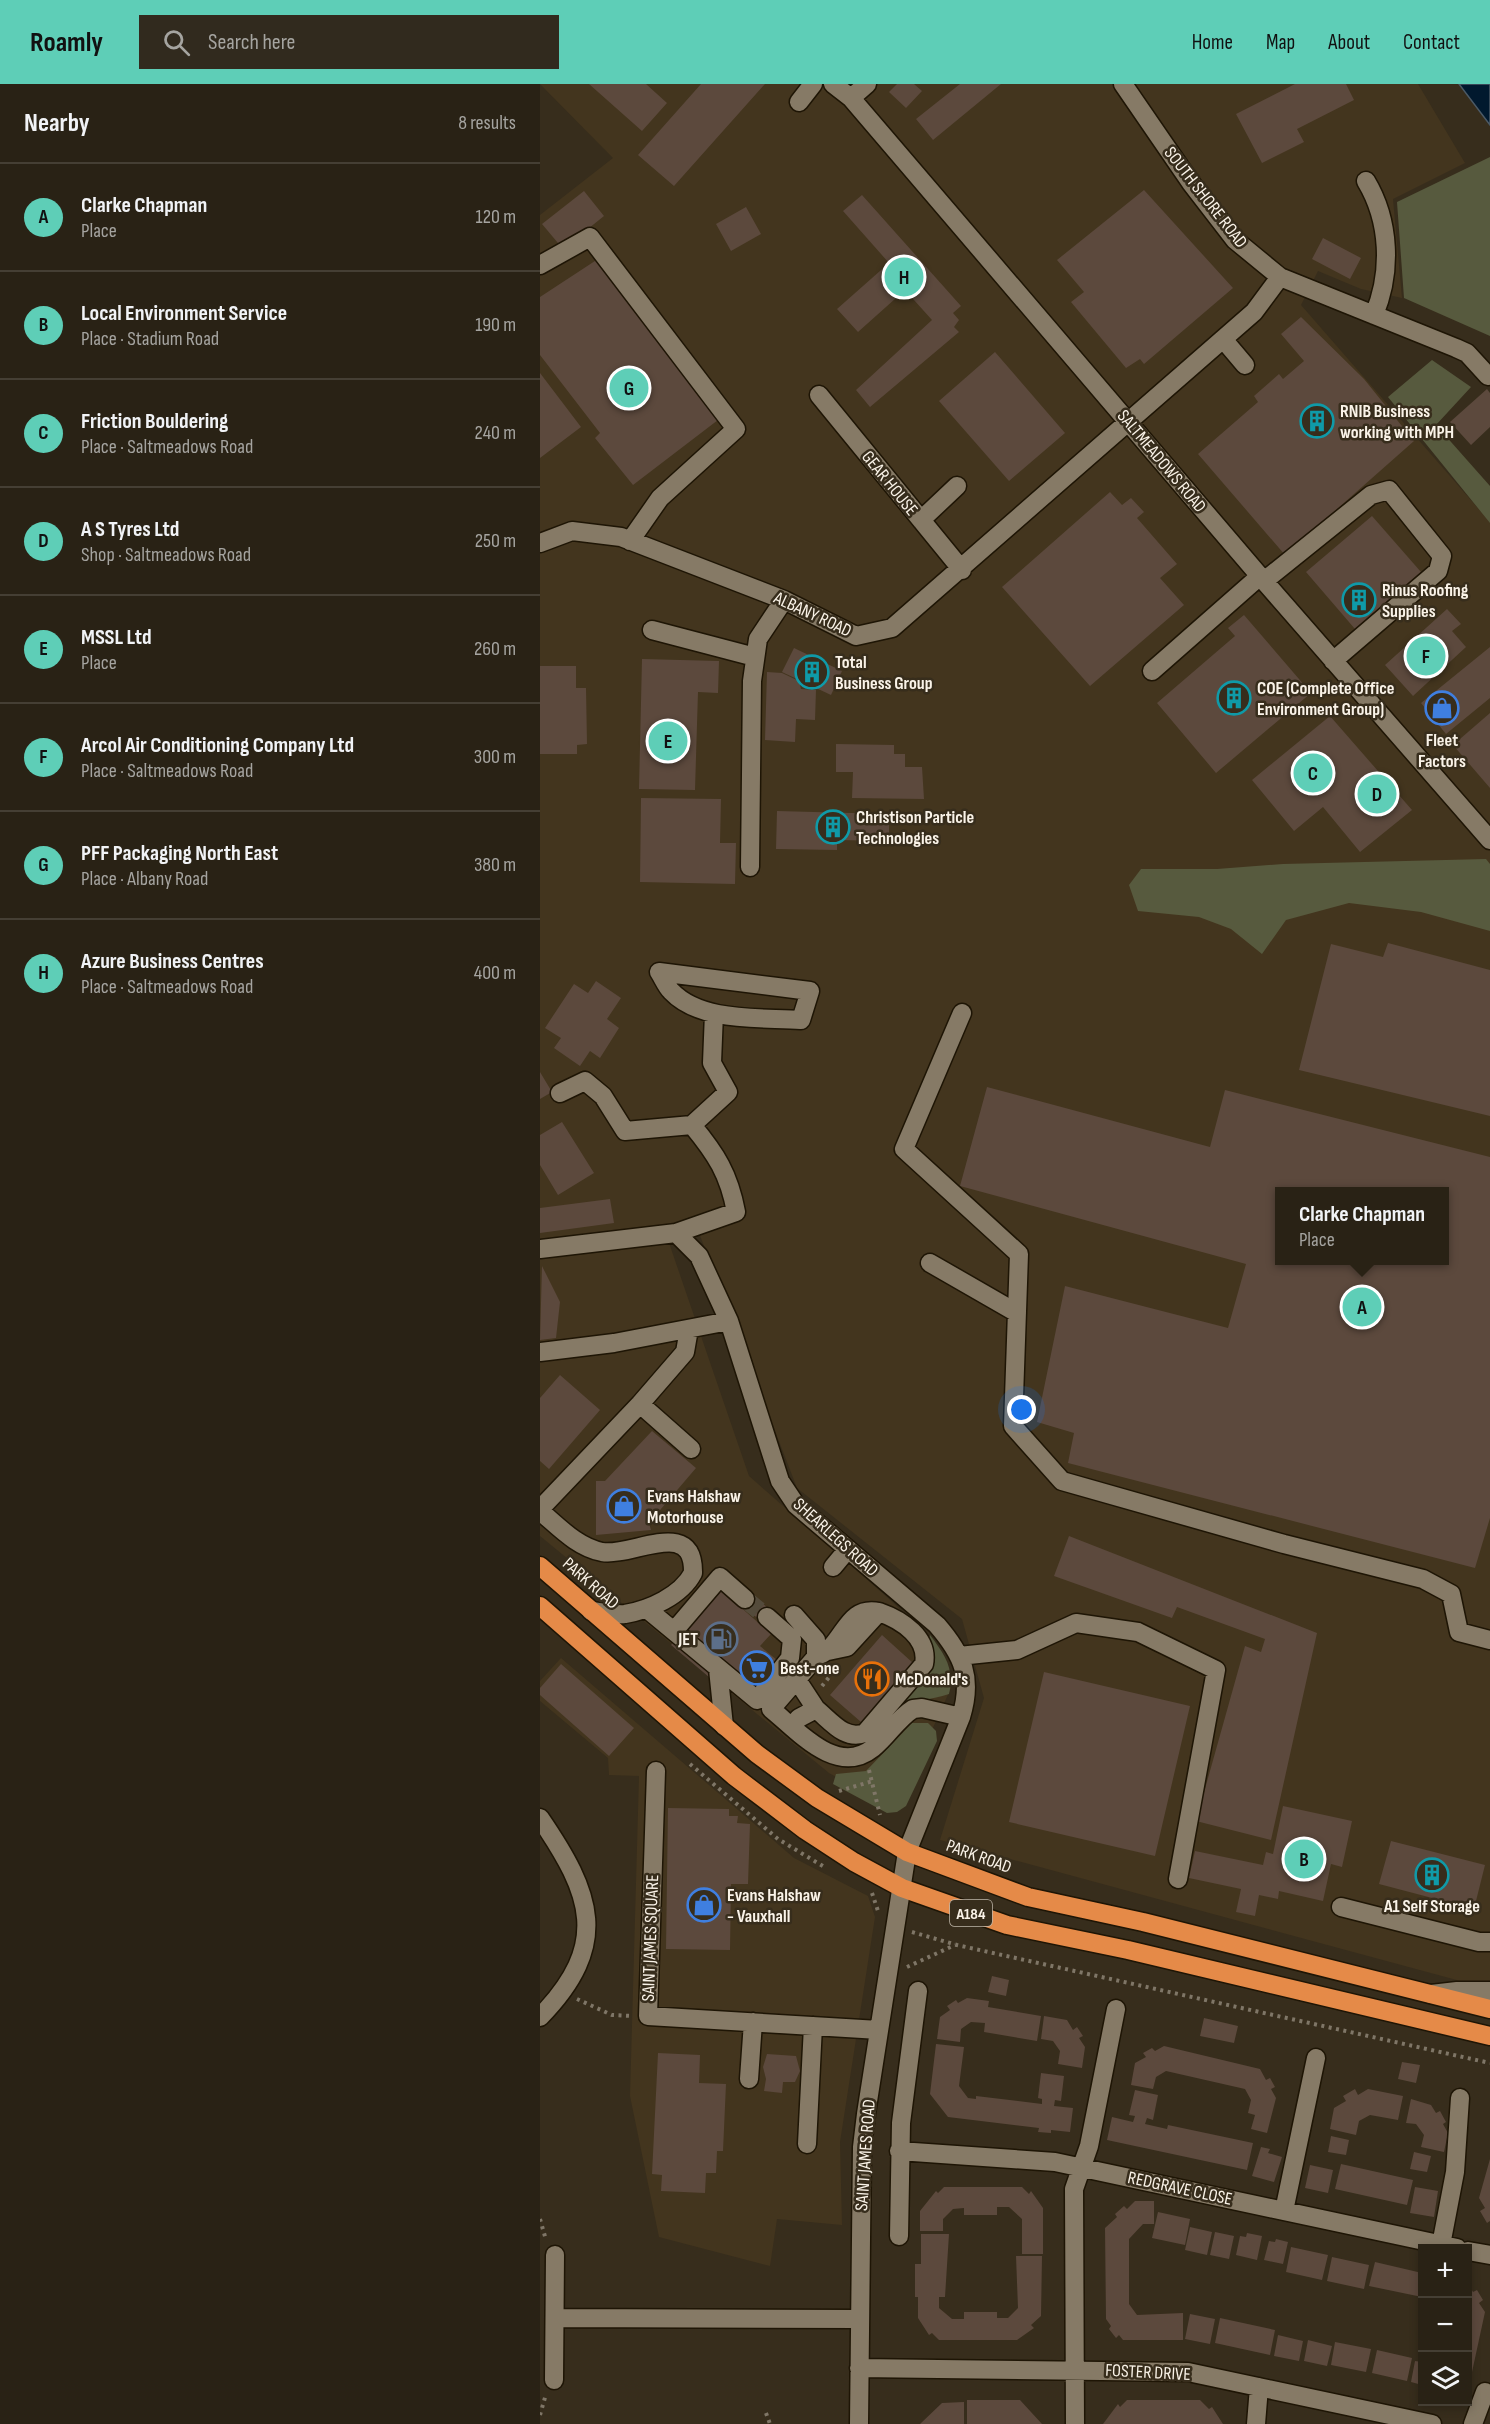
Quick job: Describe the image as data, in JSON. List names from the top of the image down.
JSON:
{
  "streets": {
    "highway": ["PARK ROAD", "A184"],
    "street": [
      "SOUTH SHORE ROAD",
      "SALTMEADOWS ROAD",
      "GEAR HOUSE",
      "ALBANY ROAD",
      "SHEARLEGS ROAD",
      "SAINT JAMES SQUARE",
      "SAINT JAMES ROAD",
      "REDGRAVE CLOSE",
      "FOSTER DRIVE"
    ]
  },
  "crossings": [
    ["SALTMEADOWS ROAD", "ALBANY ROAD"],
    ["GEAR HOUSE", "ALBANY ROAD"],
    ["SHEARLEGS ROAD", "PARK ROAD"],
    ["SHEARLEGS ROAD", "A184"],
    ["SHEARLEGS ROAD", "SAINT JAMES ROAD"],
    ["A184", "SAINT JAMES ROAD"],
    ["SAINT JAMES SQUARE", "SAINT JAMES ROAD"],
    ["SAINT JAMES ROAD", "FOSTER DRIVE"]
  ],
  "places": {
    "building": [
      "RNIB Business working with MPH",
      "Rinus Roofing Supplies",
      "Total Business Group",
      "COE (Complete Office Environment Group)",
      "Christison Particle Technologies",
      "A1 Self Storage"
    ],
    "shop": ["Fleet Factors", "Evans Halshaw Motorhouse", "Evans Halshaw - Vauxhall"],
    "fuel station": ["JET"],
    "supermarket": ["Best-one"],
    "restaurant": ["McDonald's"]
  },
  "page": {
    "header": "Roamly",
    "search": "Search here",
    "nav": [
      "Home",
      "Map",
      "About",
      "Contact"
    ],
    "heading": ["Nearby", "8 results"],
    "list": [
      {
        "mark": "A",
        "name": "Clarke Chapman",
        "note": "Place",
        "value": "120 m"
      },
      {
        "mark": "B",
        "name": "Local Environment Service",
        "note": "Place · Stadium Road",
        "value": "190 m"
      },
      {
        "mark": "C",
        "name": "Friction Bouldering",
        "note": "Place · Saltmeadows Road",
        "value": "240 m"
      },
      {
        "mark": "D",
        "name": "A S Tyres Ltd",
        "note": "Shop · Saltmeadows Road",
        "value": "250 m"
      },
      {
        "mark": "E",
        "name": "MSSL Ltd",
        "note": "Place",
        "value": "260 m"
      },
      {
        "mark": "F",
        "name": "Arcol Air Conditioning Company Ltd",
        "note": "Place · Saltmeadows Road",
        "value": "300 m"
      },
      {
        "mark": "G",
        "name": "PFF Packaging North East",
        "note": "Place · Albany Road",
        "value": "380 m"
      },
      {
        "mark": "H",
        "name": "Azure Business Centres",
        "note": "Place · Saltmeadows Road",
        "value": "400 m"
      }
    ],
    "pins": [
      "H",
      "G",
      "F",
      "E",
      "C",
      "D",
      "A",
      "B"
    ],
    "popup": ["Clarke Chapman", "Place"],
    "map_buttons": ["+", "−"]
  }
}
